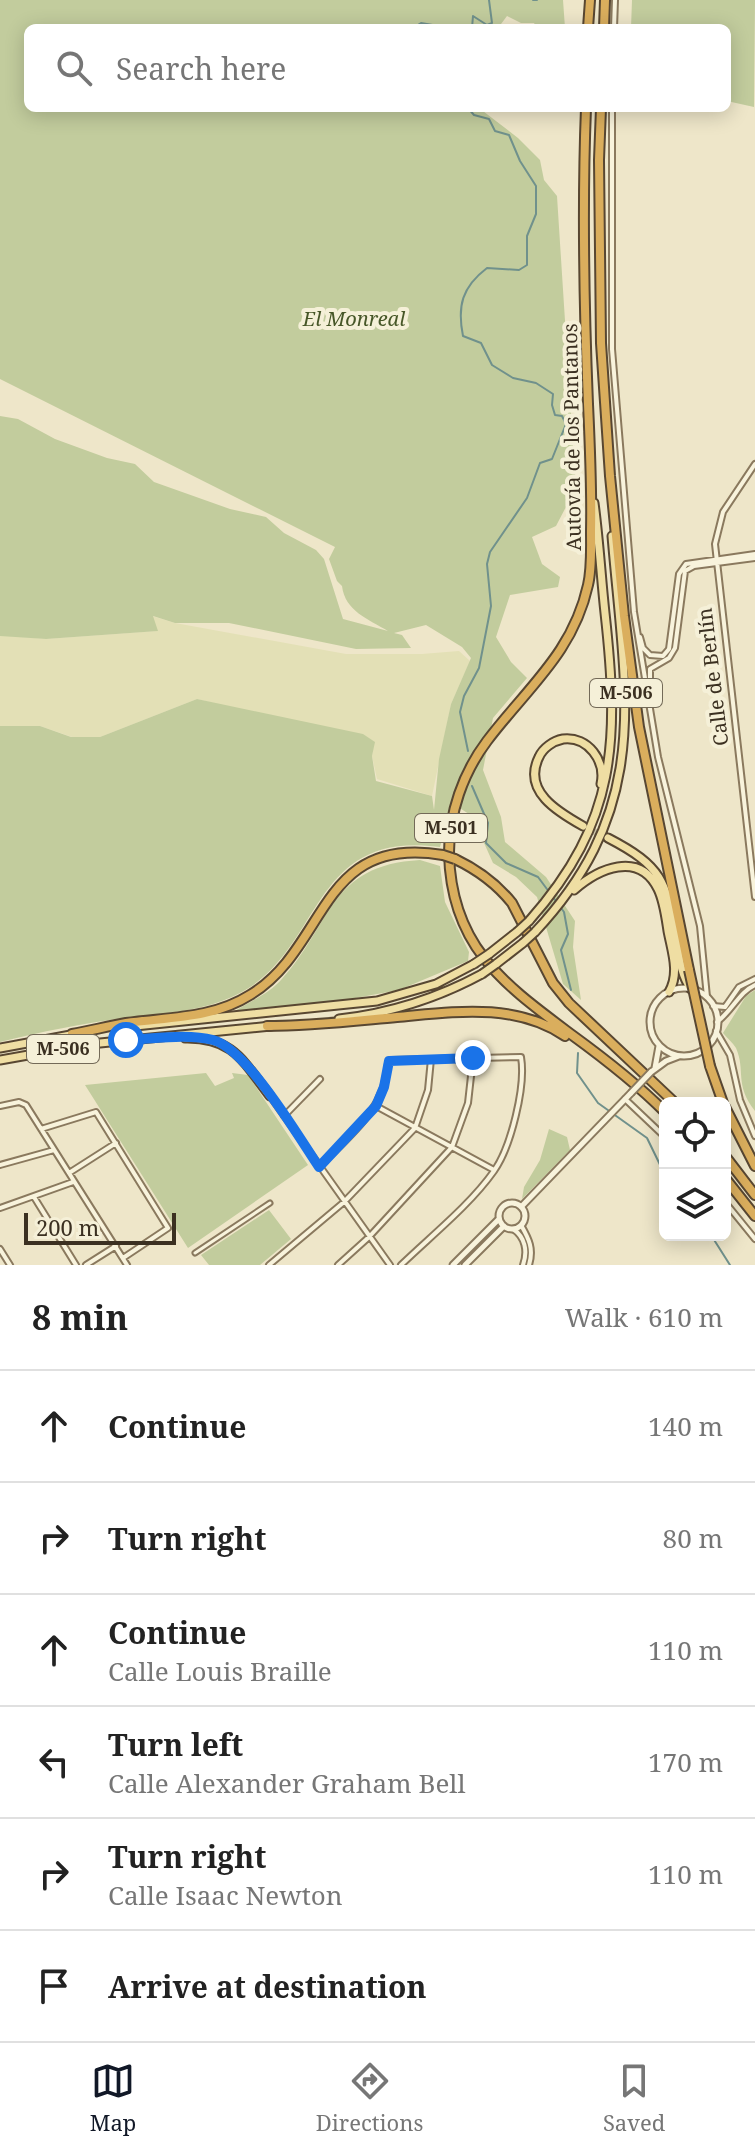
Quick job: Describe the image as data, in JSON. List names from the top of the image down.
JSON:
{
  "streets": {
    "highway": ["Autovía de los Pantanos", "M-501"],
    "main road": ["M-506"],
    "street": ["Calle de Berlín"]
  },
  "crossings": [
    ["Autovía de los Pantanos", "M-506"]
  ],
  "parks": ["El Monreal"],
  "scale_bar": "200 m",
  "page": {
    "search": "Search here",
    "scale": "200 m",
    "heading": ["8 min", "Walk · 610 m"],
    "list": [
      ["Continue", "140 m"],
      ["Turn right", "80 m"],
      ["Continue", "Calle Louis Braille", "110 m"],
      ["Turn left", "Calle Alexander Graham Bell", "170 m"],
      ["Turn right", "Calle Isaac Newton", "110 m"],
      "Arrive at destination"
    ],
    "nav": ["Map", "Directions", "Saved"]
  }
}
